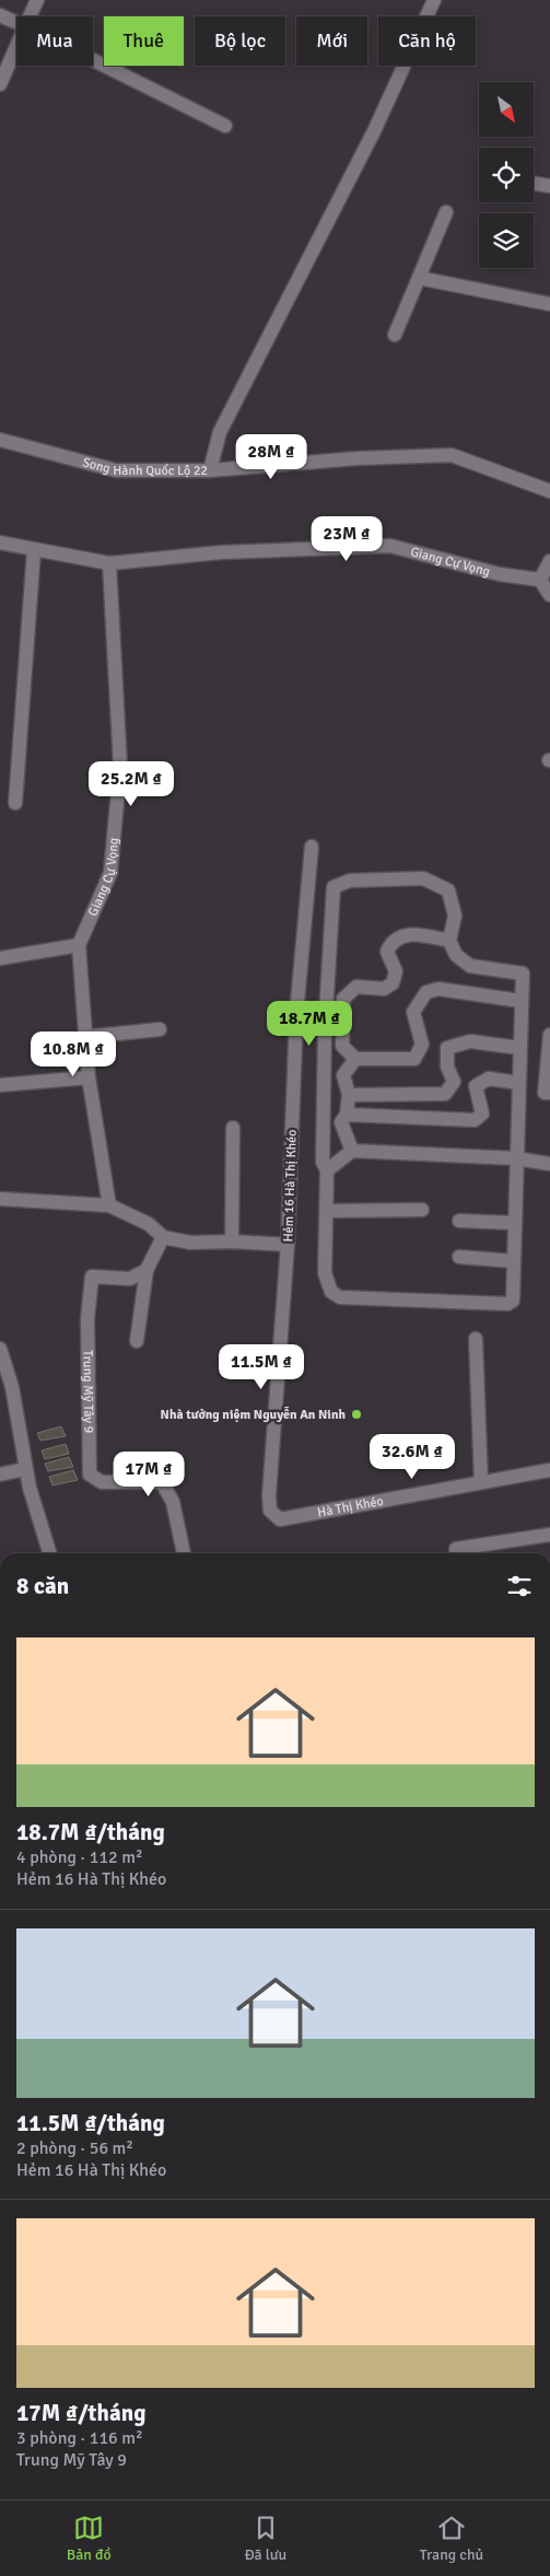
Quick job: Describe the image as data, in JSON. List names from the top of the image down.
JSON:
{
  "streets": {
    "street": [
      "Song Hành Quốc Lộ 22",
      "Giang Cự Vọng",
      "Hẻm 16 Hà Thị Khéo",
      "Trung Mỹ Tây 9",
      "Hà Thị Khéo"
    ]
  },
  "crossings": [
    ["Hẻm 16 Hà Thị Khéo", "Hà Thị Khéo"]
  ],
  "places": ["Nhà tưởng niệm Nguyễn An Ninh"],
  "north": "bottom right",
  "page": {
    "chip": [
      "Mua",
      "Thuê",
      "Bộ lọc",
      "Mới",
      "Căn hộ"
    ],
    "price": [
      "28M ₫",
      "23M ₫",
      "25.2M ₫",
      "18.7M ₫",
      "10.8M ₫",
      "11.5M ₫",
      "32.6M ₫",
      "17M ₫"
    ],
    "heading": "8 căn",
    "list": [
      {
        "name": "18.7M ₫/tháng",
        "note": "4 phòng · 112 m² · Hẻm 16 Hà Thị Khéo"
      },
      {
        "name": "11.5M ₫/tháng",
        "note": "2 phòng · 56 m² · Hẻm 16 Hà Thị Khéo"
      },
      {
        "name": "17M ₫/tháng",
        "note": "3 phòng · 116 m² · Trung Mỹ Tây 9"
      }
    ],
    "tabs": ["Bản đồ", "Đã lưu", "Trang chủ"]
  }
}
